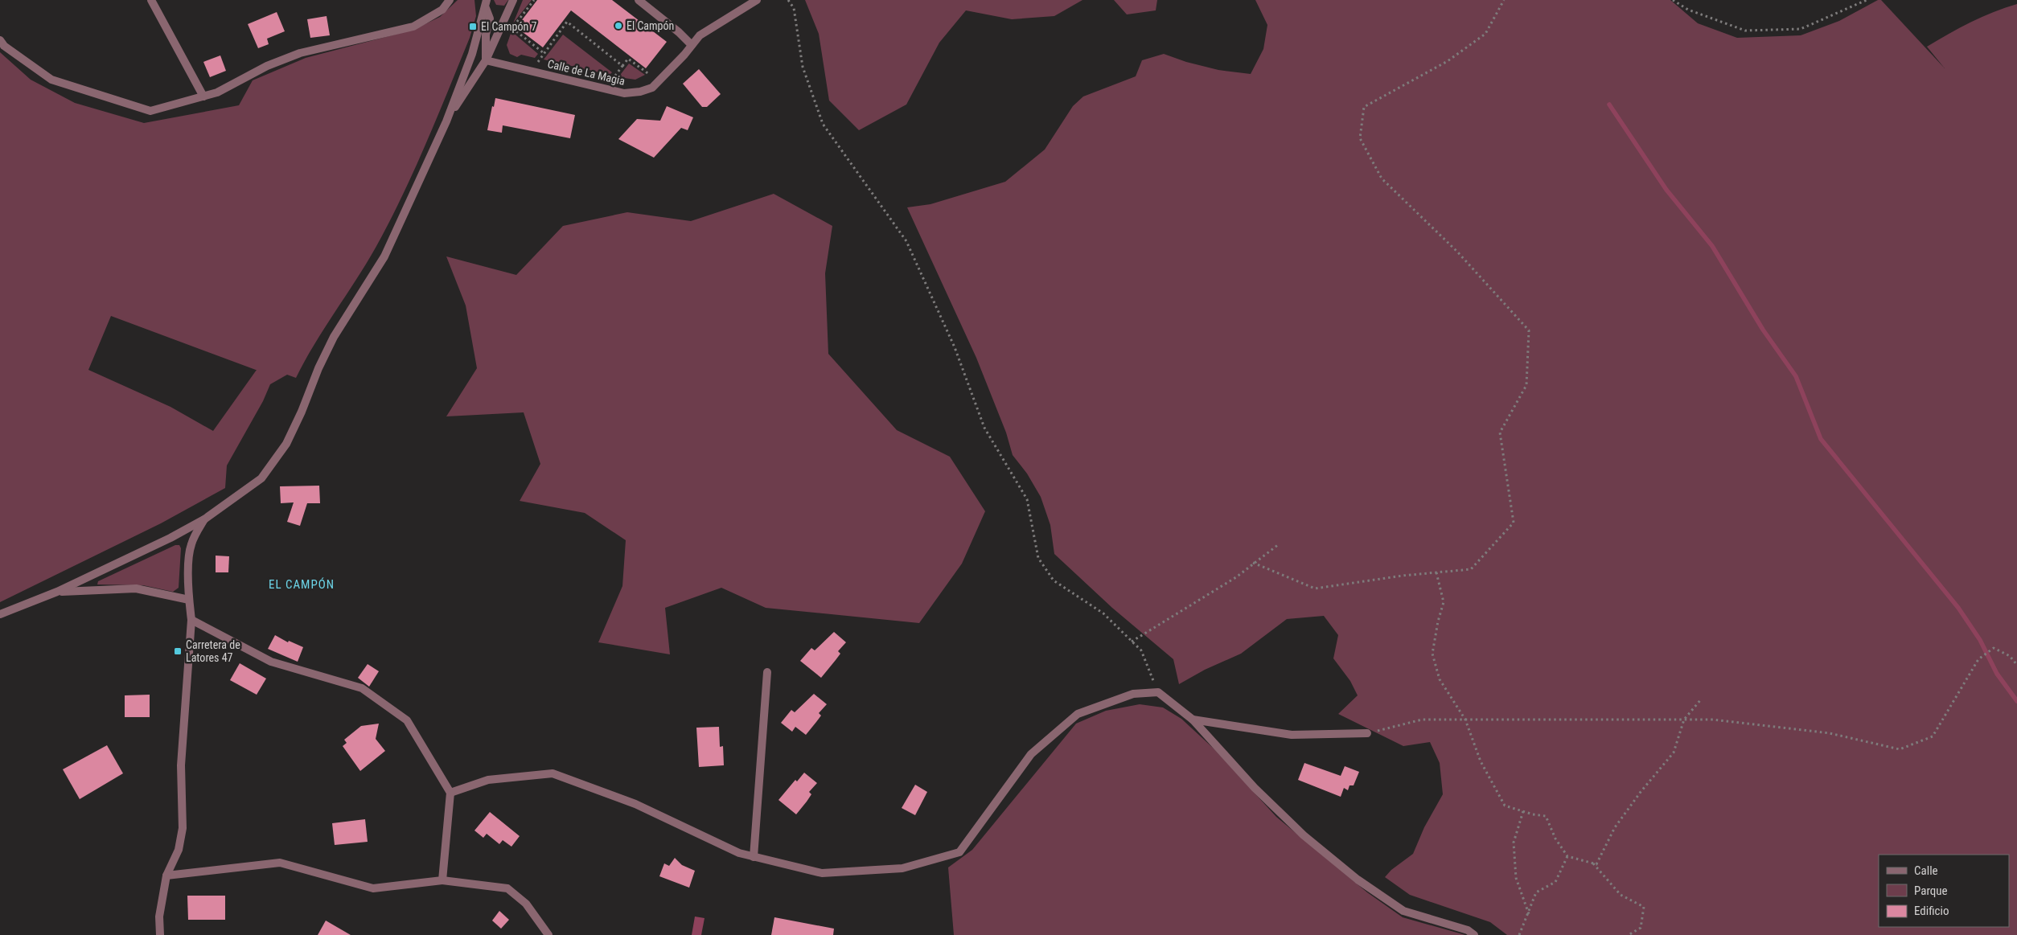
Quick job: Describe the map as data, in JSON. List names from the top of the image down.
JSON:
{
  "streets": {
    "street": ["Calle de La Magia"]
  },
  "districts": ["EL CAMPÓN"],
  "places": {
    "other": ["El Campón"],
    "transit": ["El Campón 7", "Carretera de Latores 47"]
  },
  "legend": ["Calle", "Parque", "Edificio"]
}
